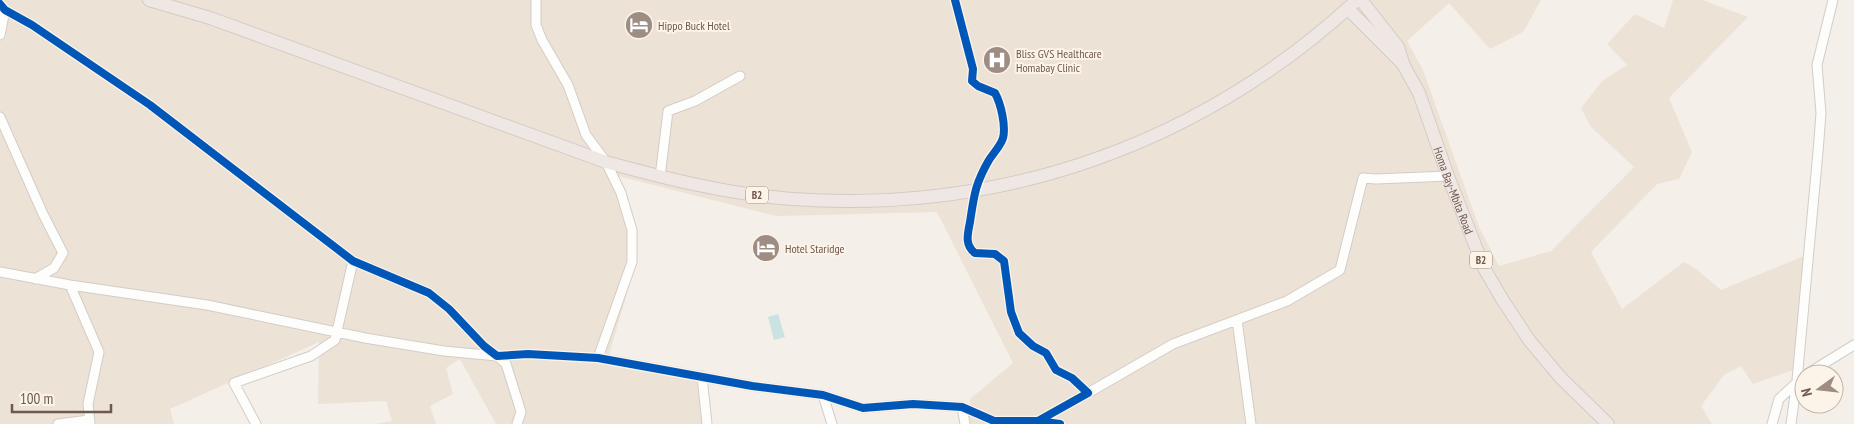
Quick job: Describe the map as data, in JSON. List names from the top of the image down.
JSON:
{
  "streets": {
    "highway": ["Homa Bay-Mbita Road", "B2"]
  },
  "crossings": [
    ["Homa Bay-Mbita Road", "B2"]
  ],
  "places": {
    "hotel": ["Hippo Buck Hotel", "Hotel Staridge"],
    "hospital": ["Bliss GVS Healthcare Homabay Clinic"]
  },
  "scale_bar": "100 m",
  "north": "left"
}
